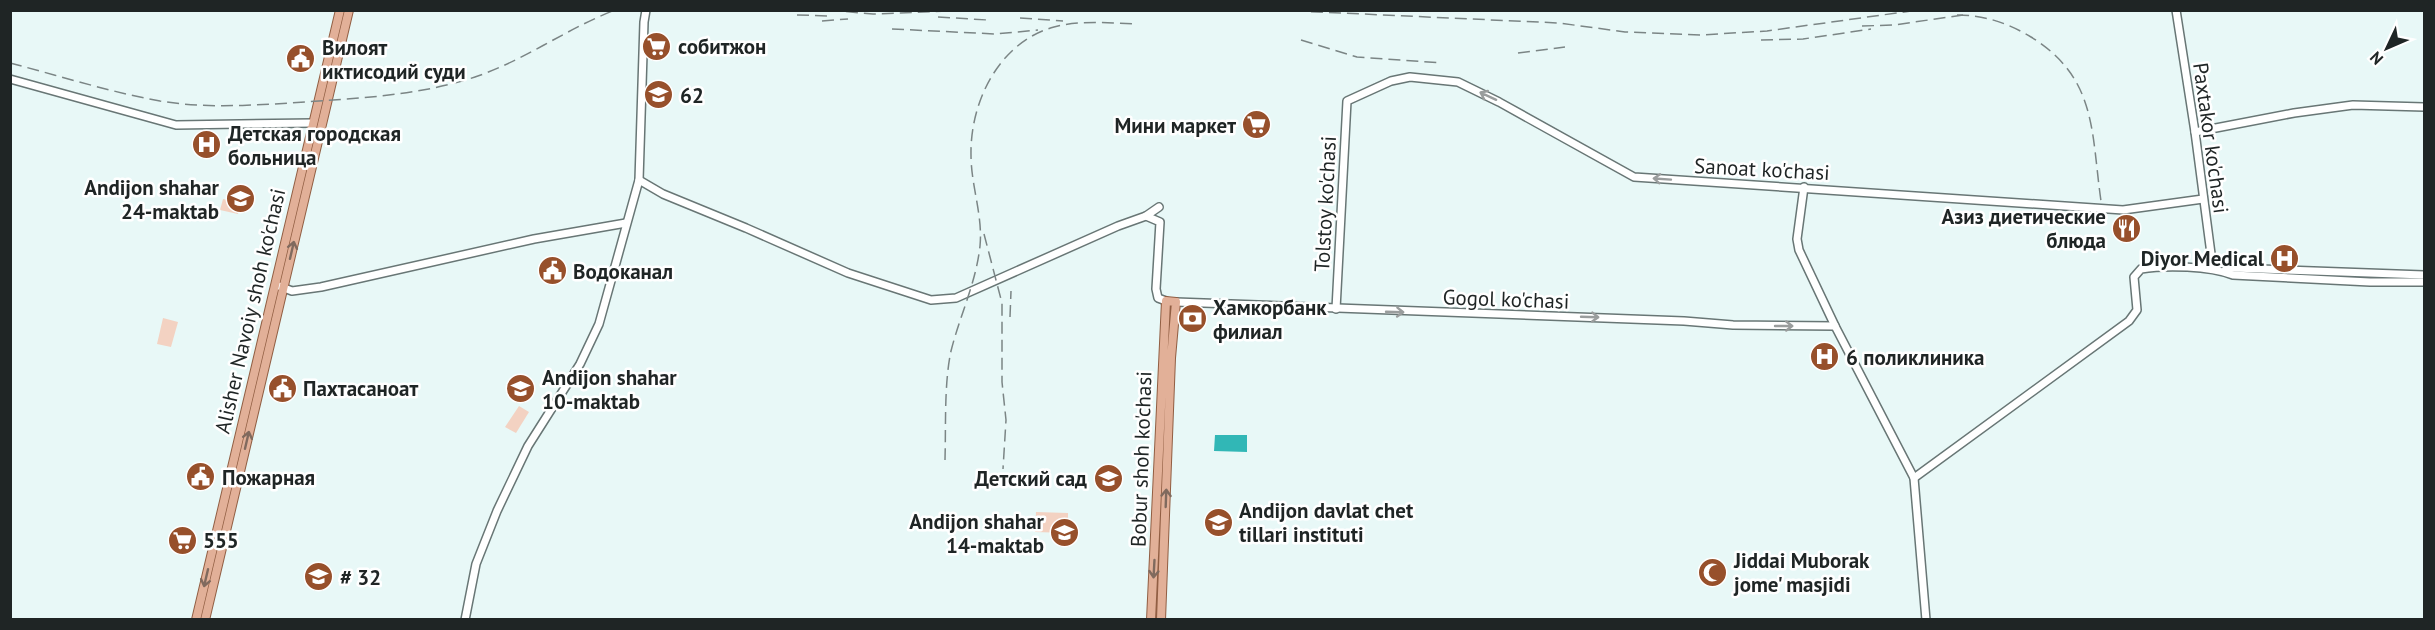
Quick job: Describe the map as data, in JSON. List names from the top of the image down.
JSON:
{
  "streets": {
    "main road": [
      "Paxtakor ko'chasi",
      "Sanoat ko'chasi",
      "Tolstoy ko'chasi",
      "Gogol ko'chasi",
      "Alisher Navoiy shoh ko'chasi",
      "Bobur shoh ko'chasi"
    ]
  },
  "crossings": [
    ["Paxtakor ko'chasi", "Sanoat ko'chasi"],
    ["Sanoat ko'chasi", "Tolstoy ko'chasi"],
    ["Tolstoy ko'chasi", "Gogol ko'chasi"],
    ["Gogol ko'chasi", "Bobur shoh ko'chasi"]
  ],
  "one_way": ["Sanoat ko'chasi", "Gogol ko'chasi"],
  "places": {
    "supermarket": ["собитжон", "Мини маркет", "555"],
    "public building": [
      "Вилоят иктисодий суди",
      "Водоканал",
      "Пахтасаноат",
      "Пожарная"
    ],
    "school or university": [
      "62",
      "Andijon shahar 24-maktab",
      "Andijon shahar 10-maktab",
      "Детский сад",
      "Andijon davlat chet tillari instituti",
      "Andijon shahar 14-maktab",
      "# 32"
    ],
    "hospital": ["Детская городская больница", "Diyor Medical", "6 поликлиника"],
    "restaurant": ["Азиз диетические блюда"],
    "bank": ["Хамкорбанк филиал"],
    "mosque": ["Jiddai Muborak jome' masjidi"]
  },
  "north": "bottom left"
}
